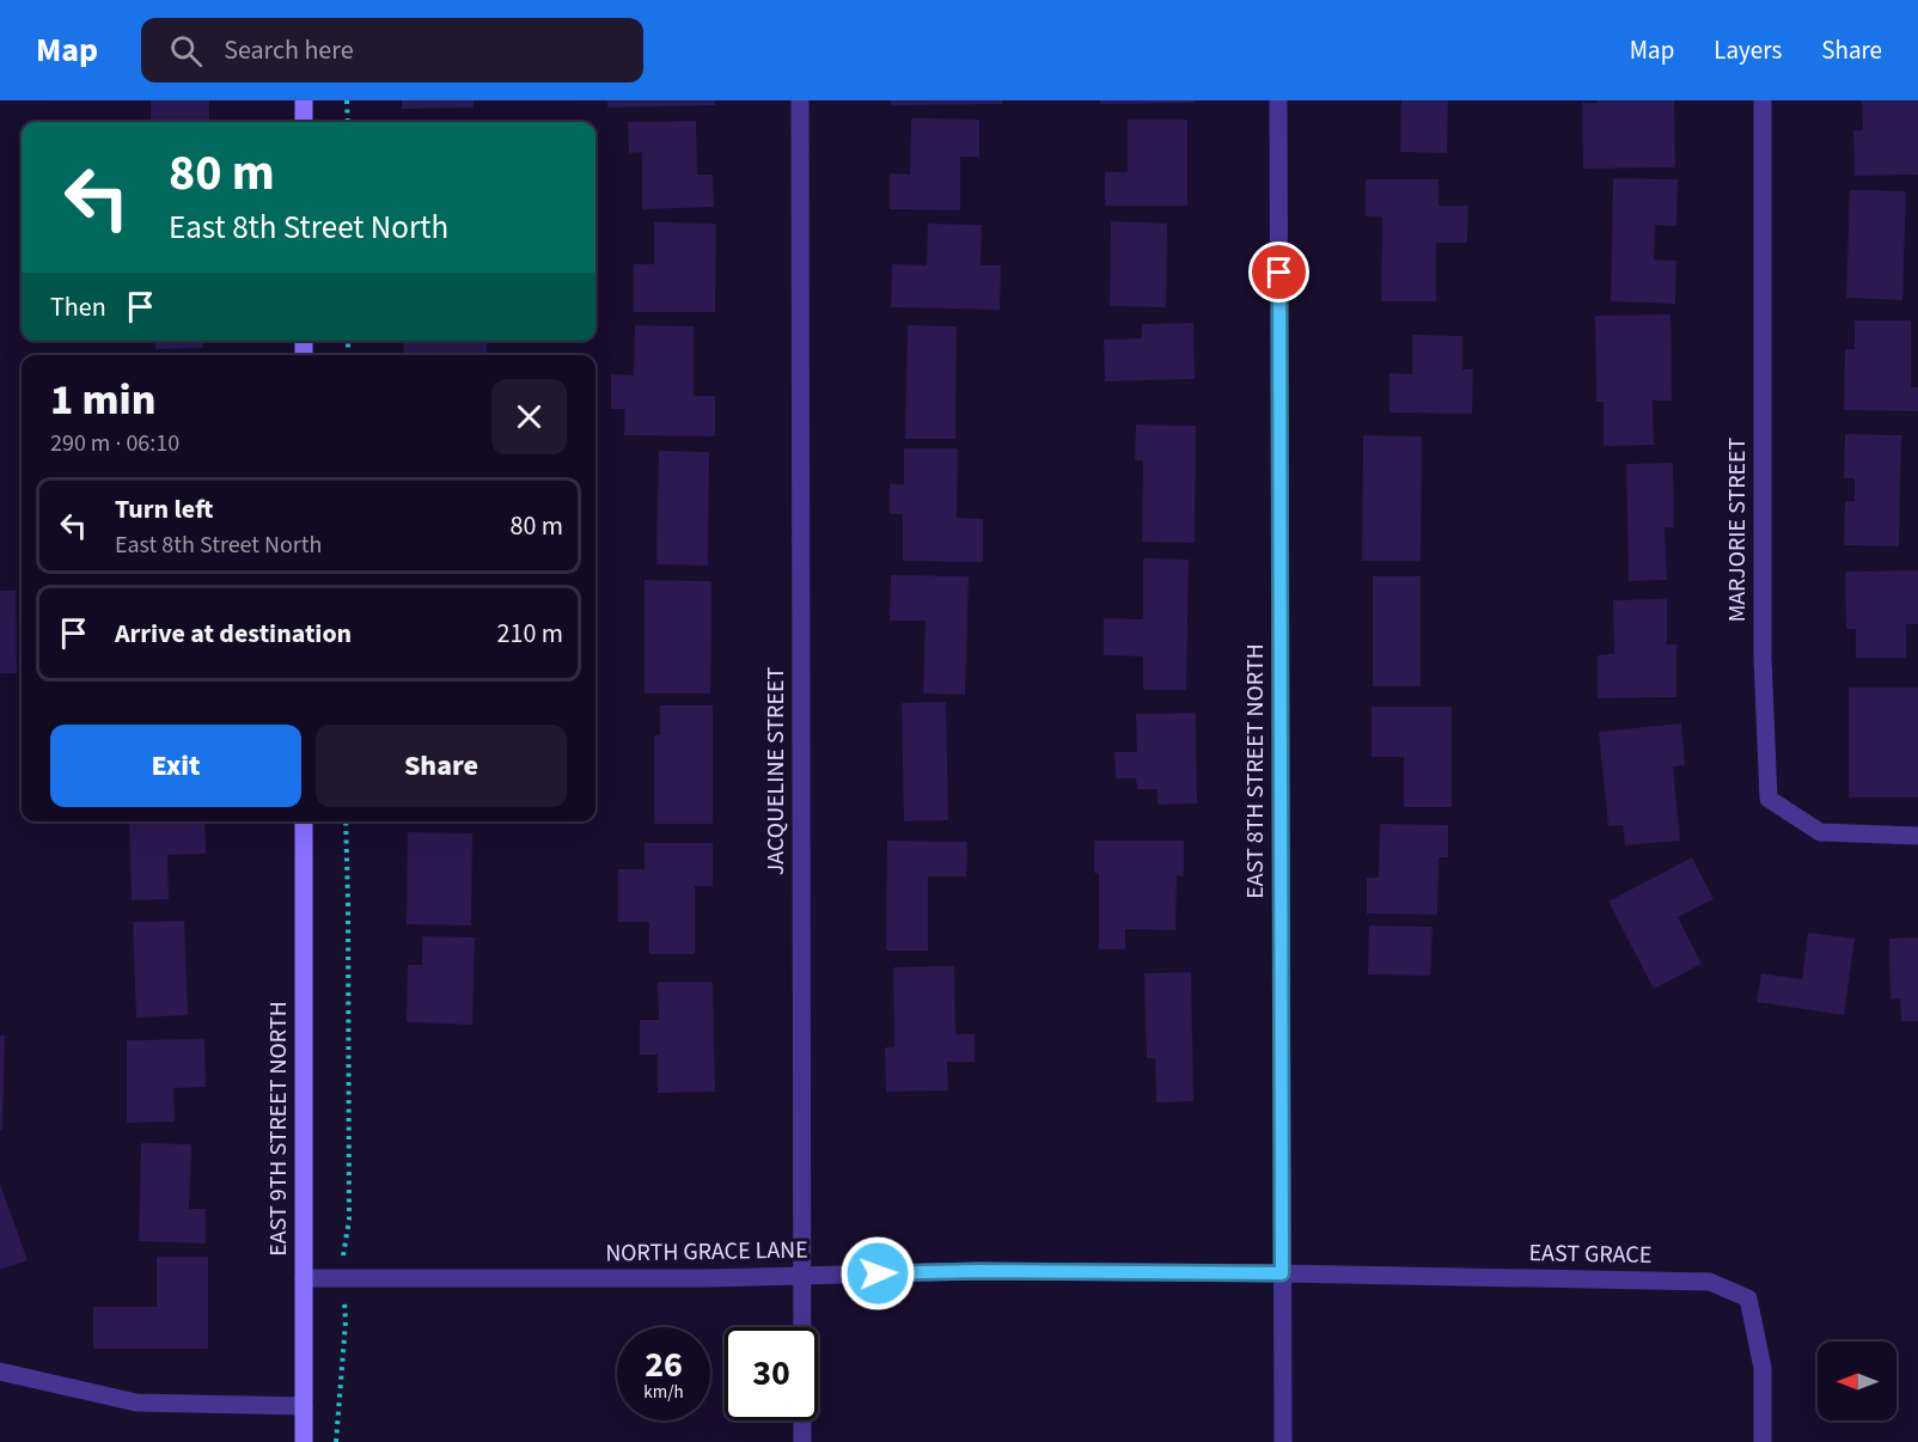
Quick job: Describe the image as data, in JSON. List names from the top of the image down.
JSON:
{
  "streets": {
    "street": [
      "MARJORIE STREET",
      "JACQUELINE STREET",
      "EAST 8TH STREET NORTH",
      "EAST 9TH STREET NORTH",
      "NORTH GRACE LANE",
      "EAST GRACE"
    ]
  },
  "crossings": [
    ["JACQUELINE STREET", "NORTH GRACE LANE"],
    ["EAST 8TH STREET NORTH", "NORTH GRACE LANE"],
    ["EAST 8TH STREET NORTH", "EAST GRACE"],
    ["EAST 9TH STREET NORTH", "NORTH GRACE LANE"],
    ["NORTH GRACE LANE", "EAST GRACE"]
  ],
  "north": "left",
  "page": {
    "header": "Map",
    "search": "Search here",
    "nav": ["Map", "Layers", "Share"],
    "turn": ["80 m", "East 8th Street North"],
    "then": "Then",
    "heading": ["1 min", "290 m · 06:10"],
    "list": [
      {
        "name": "Turn left",
        "note": "East 8th Street North",
        "value": "80 m"
      },
      {
        "name": "Arrive at destination",
        "value": "210 m"
      }
    ],
    "buttons": ["Exit", "Share"],
    "speed": "26 km/h",
    "limit": "30"
  }
}
